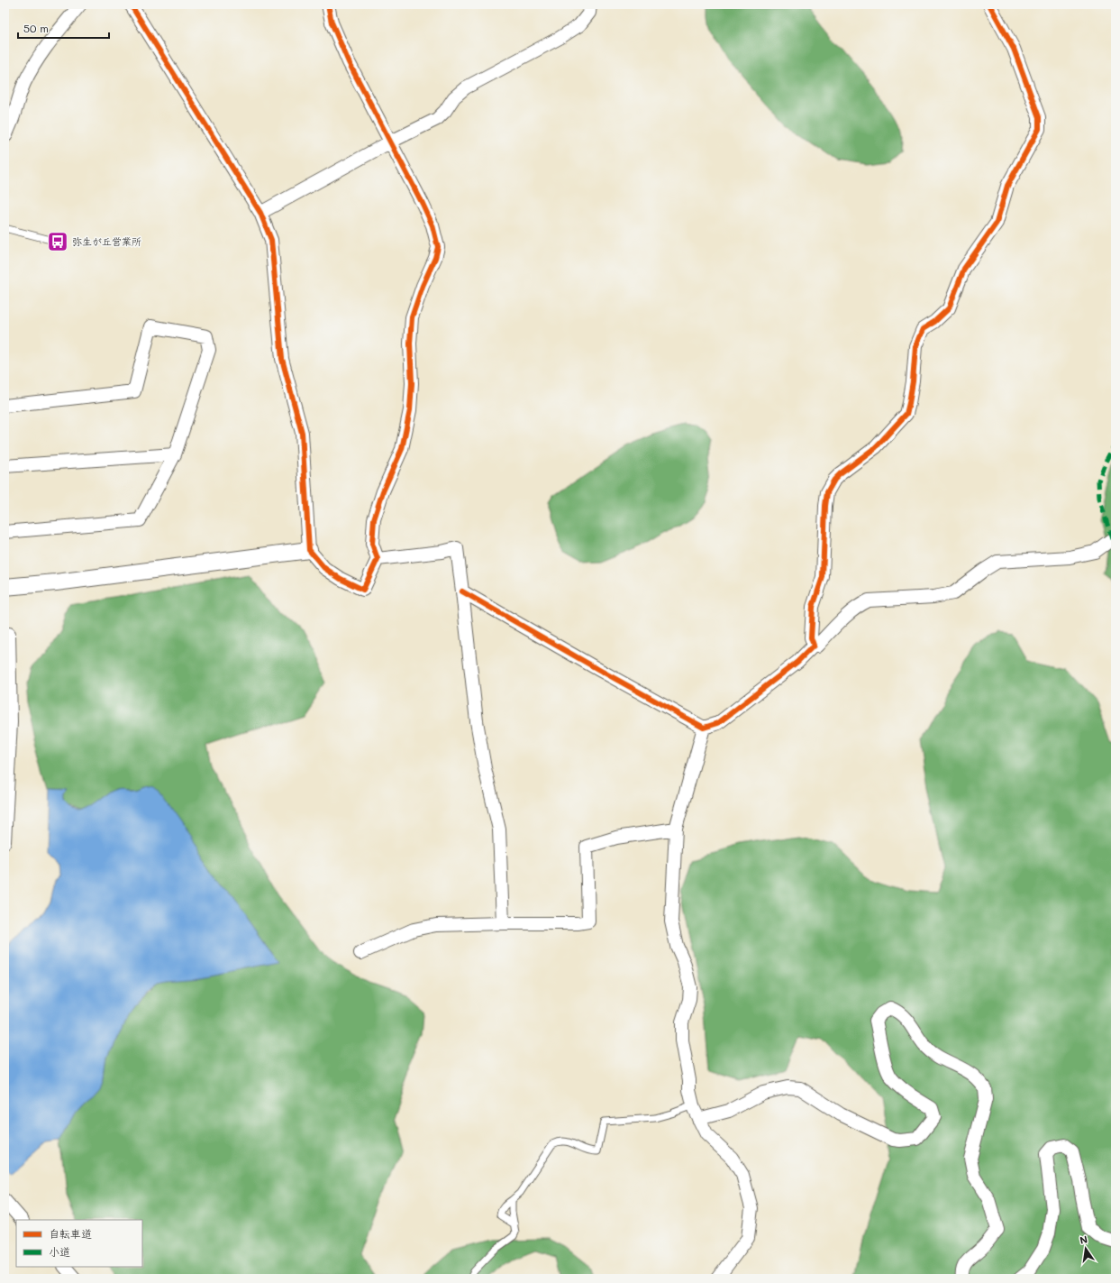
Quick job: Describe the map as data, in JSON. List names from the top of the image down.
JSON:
{
  "places": {
    "bus stop": ["弥生が丘営業所"]
  },
  "legend": ["自転車道", "小道"],
  "scale_bar": "50 m",
  "north": "top"
}
